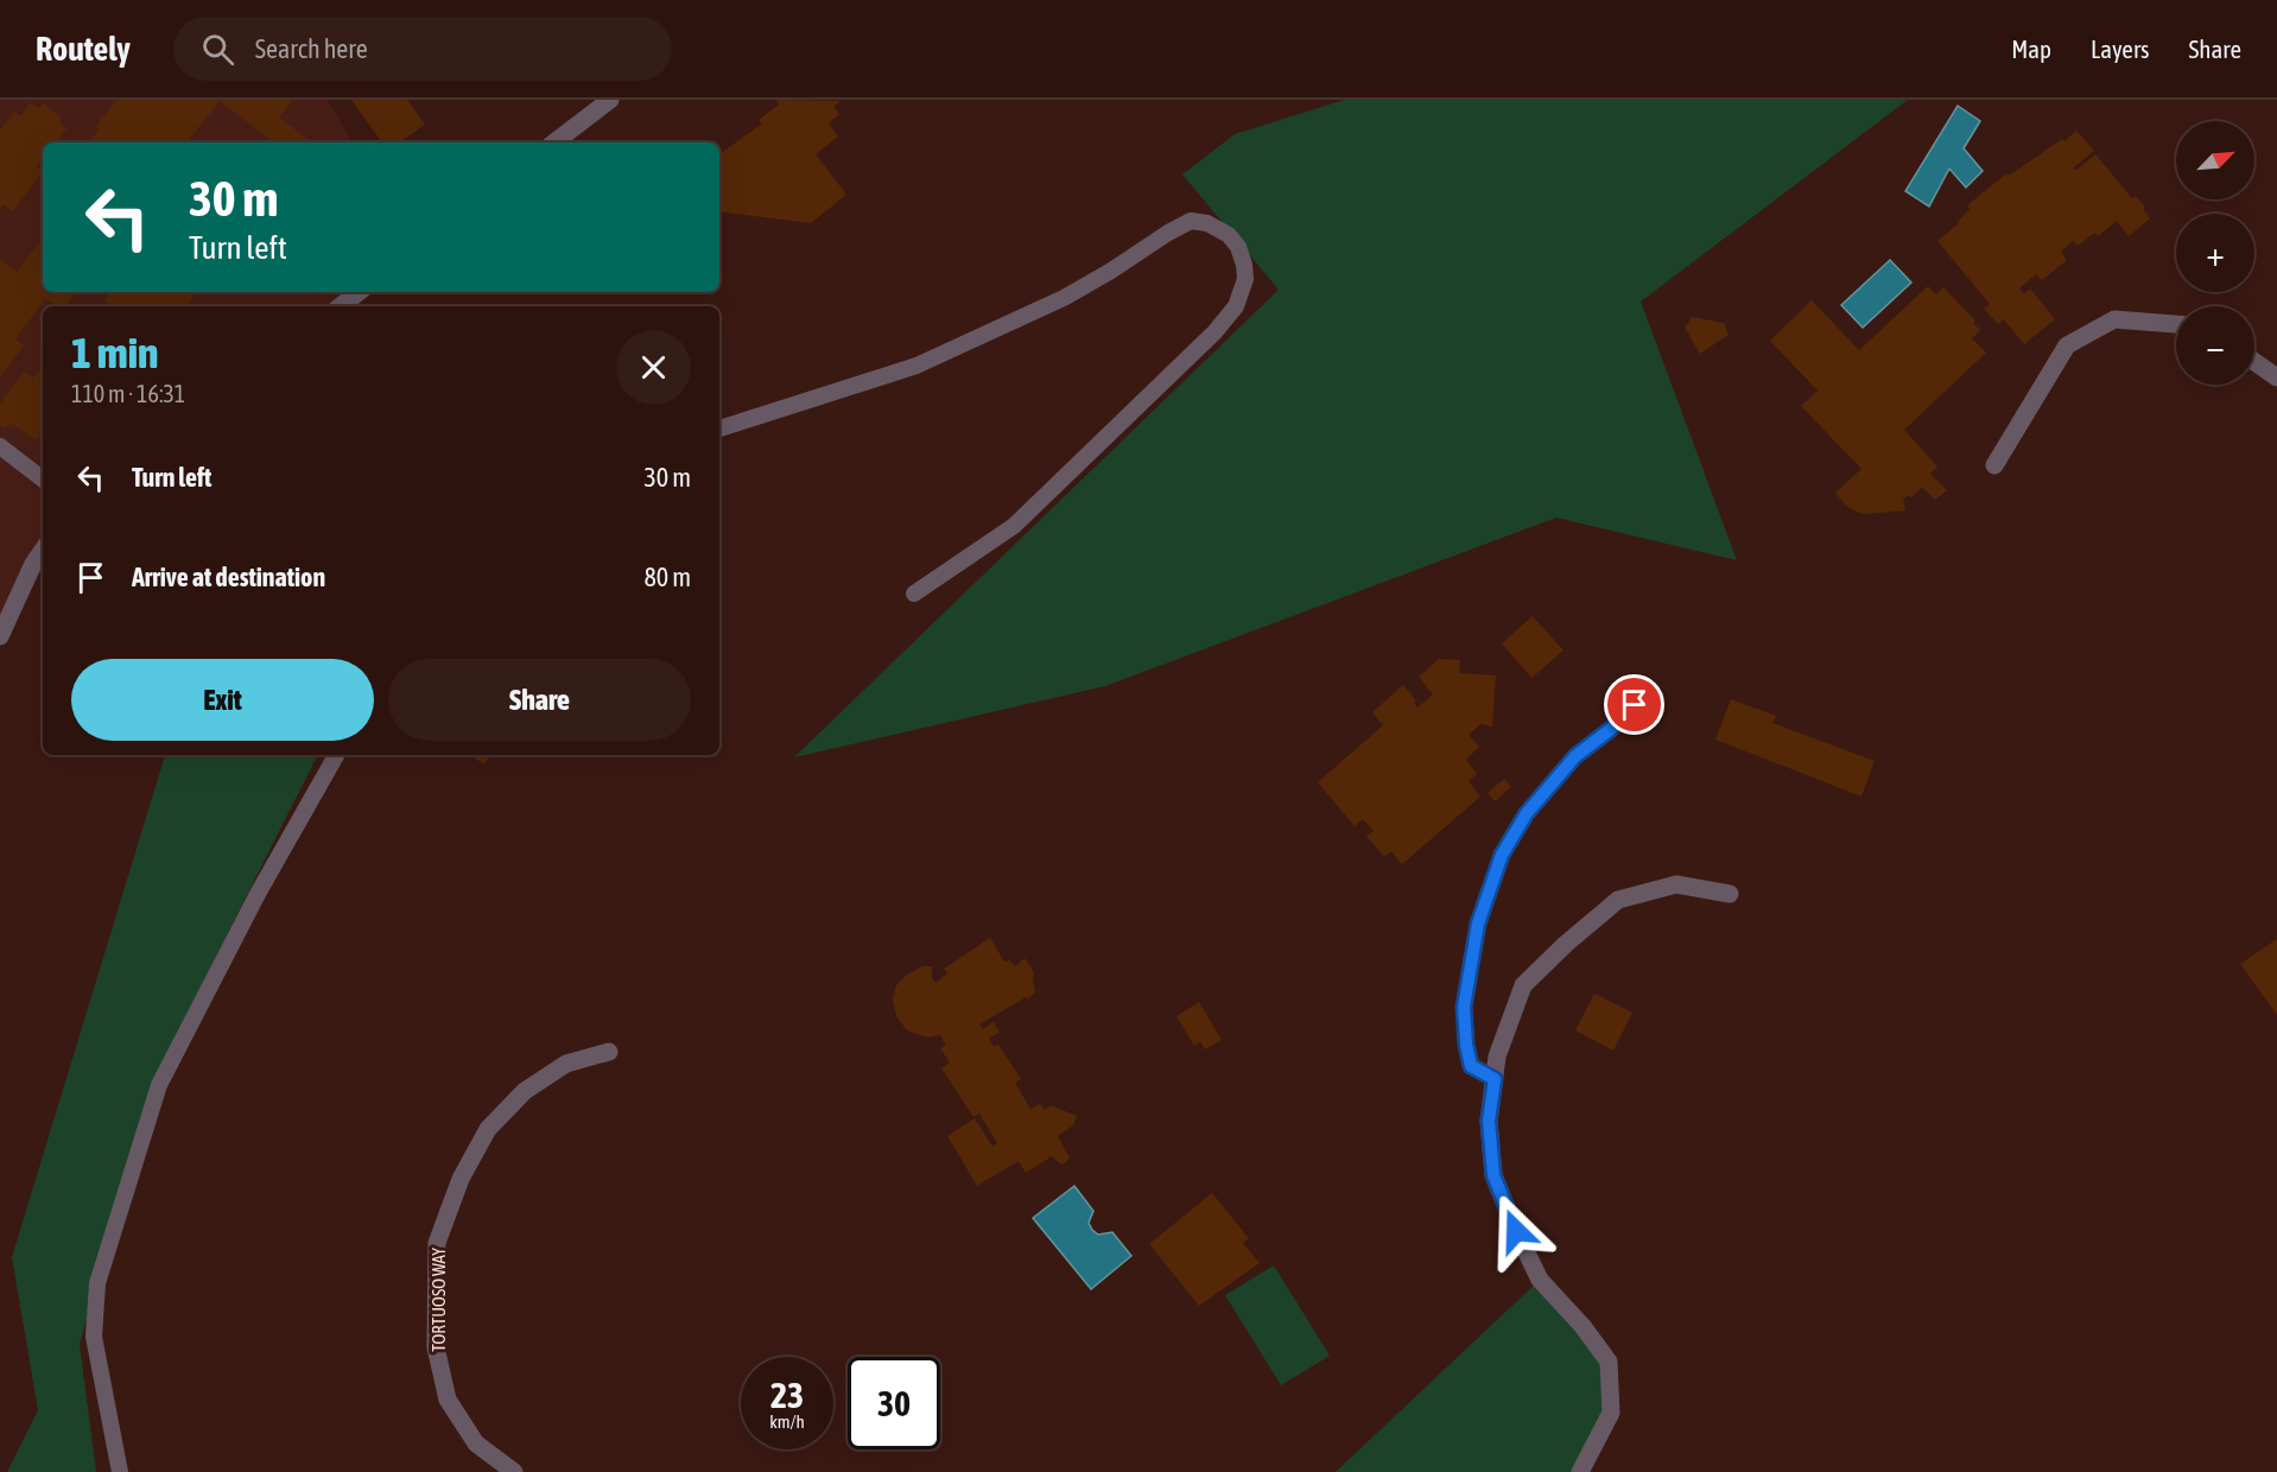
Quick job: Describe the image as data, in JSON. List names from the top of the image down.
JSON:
{
  "streets": {
    "street": ["TORTUOSO WAY"]
  },
  "north": "top right",
  "page": {
    "header": "Routely",
    "search": "Search here",
    "nav": ["Map", "Layers", "Share"],
    "map_buttons": ["+", "−"],
    "turn": ["30 m", "Turn left"],
    "heading": ["1 min", "110 m · 16:31"],
    "list": [
      {
        "name": "Turn left",
        "value": "30 m"
      },
      {
        "name": "Arrive at destination",
        "value": "80 m"
      }
    ],
    "buttons": ["Exit", "Share"],
    "speed": "23 km/h",
    "limit": "30"
  }
}
